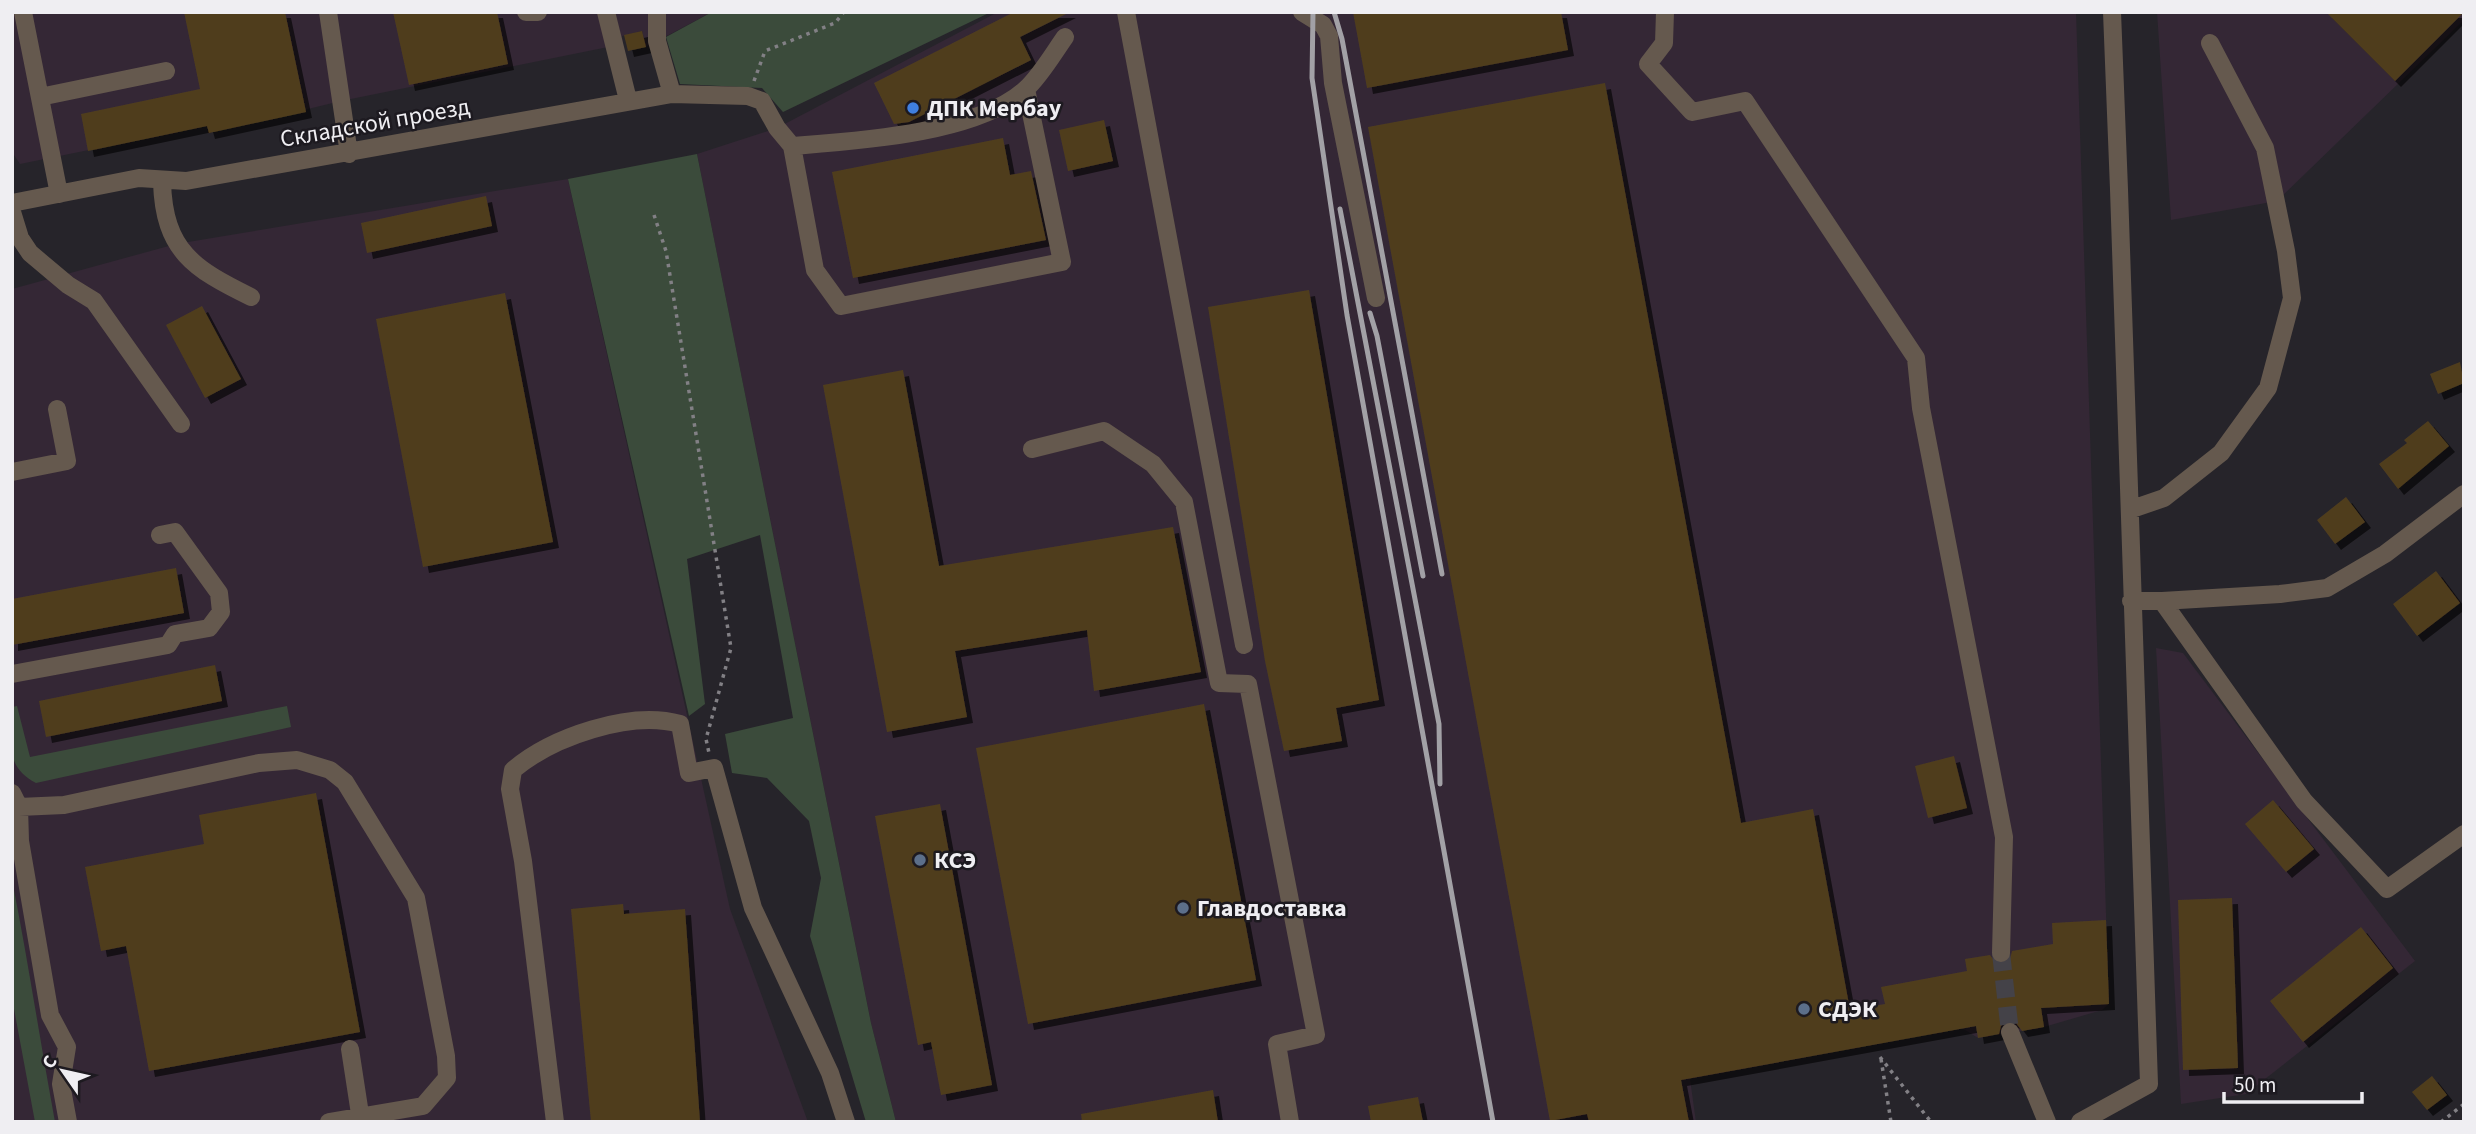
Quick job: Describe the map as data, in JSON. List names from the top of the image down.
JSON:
{
  "streets": {
    "street": ["Складской проезд"]
  },
  "places": [
    "ДПК Мербау",
    "КСЭ",
    "Главдоставка",
    "СДЭК"
  ],
  "scale_bar": "50 m",
  "north": "top left"
}
